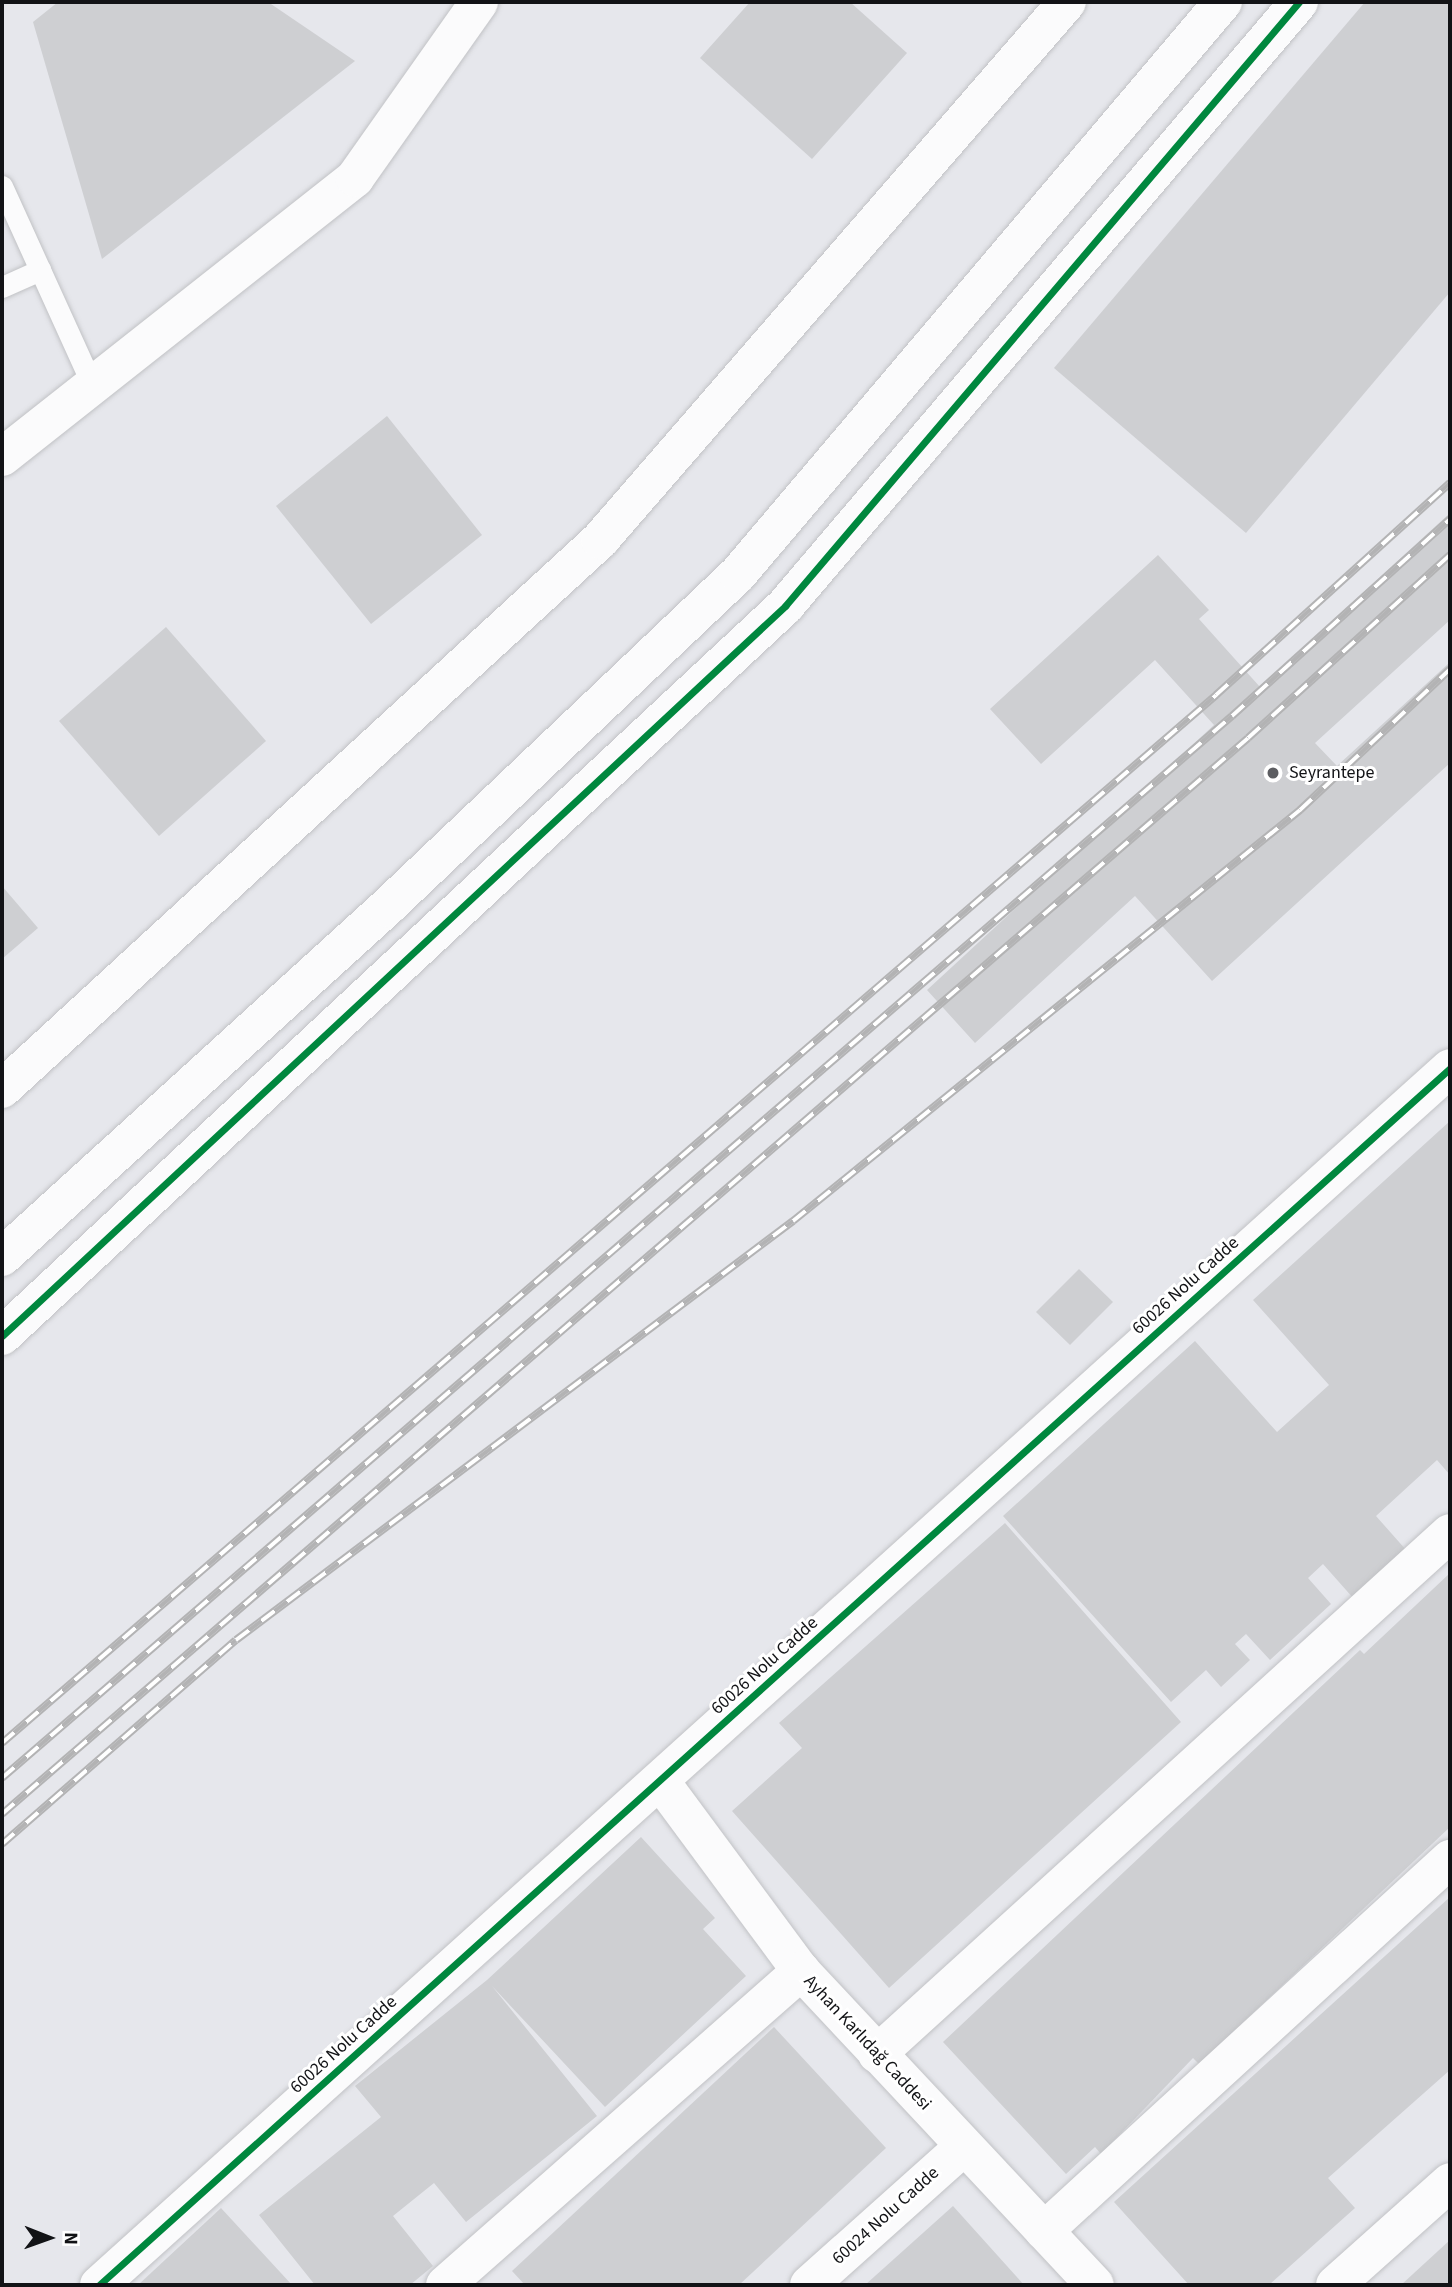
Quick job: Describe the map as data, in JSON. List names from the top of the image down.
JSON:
{
  "streets": {
    "street": ["60026 Nolu Cadde", "Ayhan Karlıdağ Caddesi", "60024 Nolu Cadde"]
  },
  "crossings": [
    ["60026 Nolu Cadde", "Ayhan Karlıdağ Caddesi"],
    ["Ayhan Karlıdağ Caddesi", "60024 Nolu Cadde"]
  ],
  "places": ["Seyrantepe"],
  "north": "right"
}
